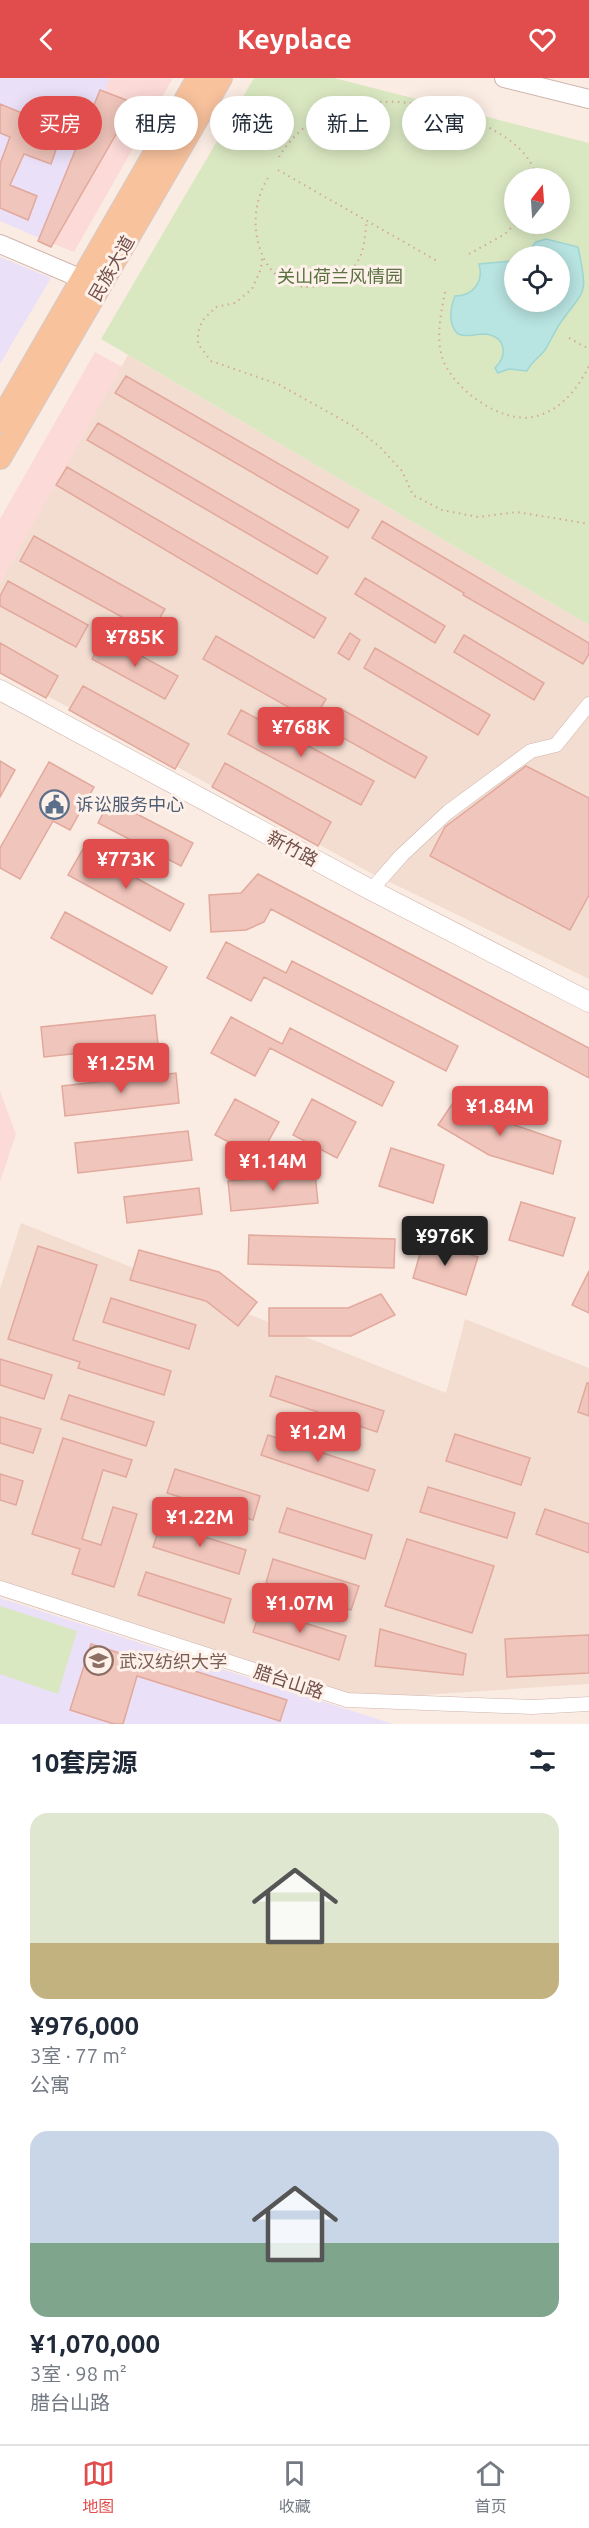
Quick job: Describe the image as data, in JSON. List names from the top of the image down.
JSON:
{
  "streets": {
    "main road": ["民族大道", "新竹路"],
    "street": ["腊台山路"]
  },
  "parks": ["关山荷兰风情园"],
  "places": {
    "public building": ["诉讼服务中心"],
    "school or university": ["武汉纺织大学"]
  },
  "north": "top",
  "page": {
    "header": "Keyplace",
    "chip": [
      "买房",
      "租房",
      "筛选",
      "新上",
      "公寓"
    ],
    "price": [
      "¥785K",
      "¥768K",
      "¥773K",
      "¥1.25M",
      "¥1.84M",
      "¥1.14M",
      "¥976K",
      "¥1.2M",
      "¥1.22M",
      "¥1.07M"
    ],
    "heading": "10套房源",
    "list": [
      {
        "name": "¥976,000",
        "note": "3室 · 77 m² · 公寓"
      },
      {
        "name": "¥1,070,000",
        "note": "3室 · 98 m² · 腊台山路"
      }
    ],
    "tabs": ["地图", "收藏", "首页"]
  }
}
